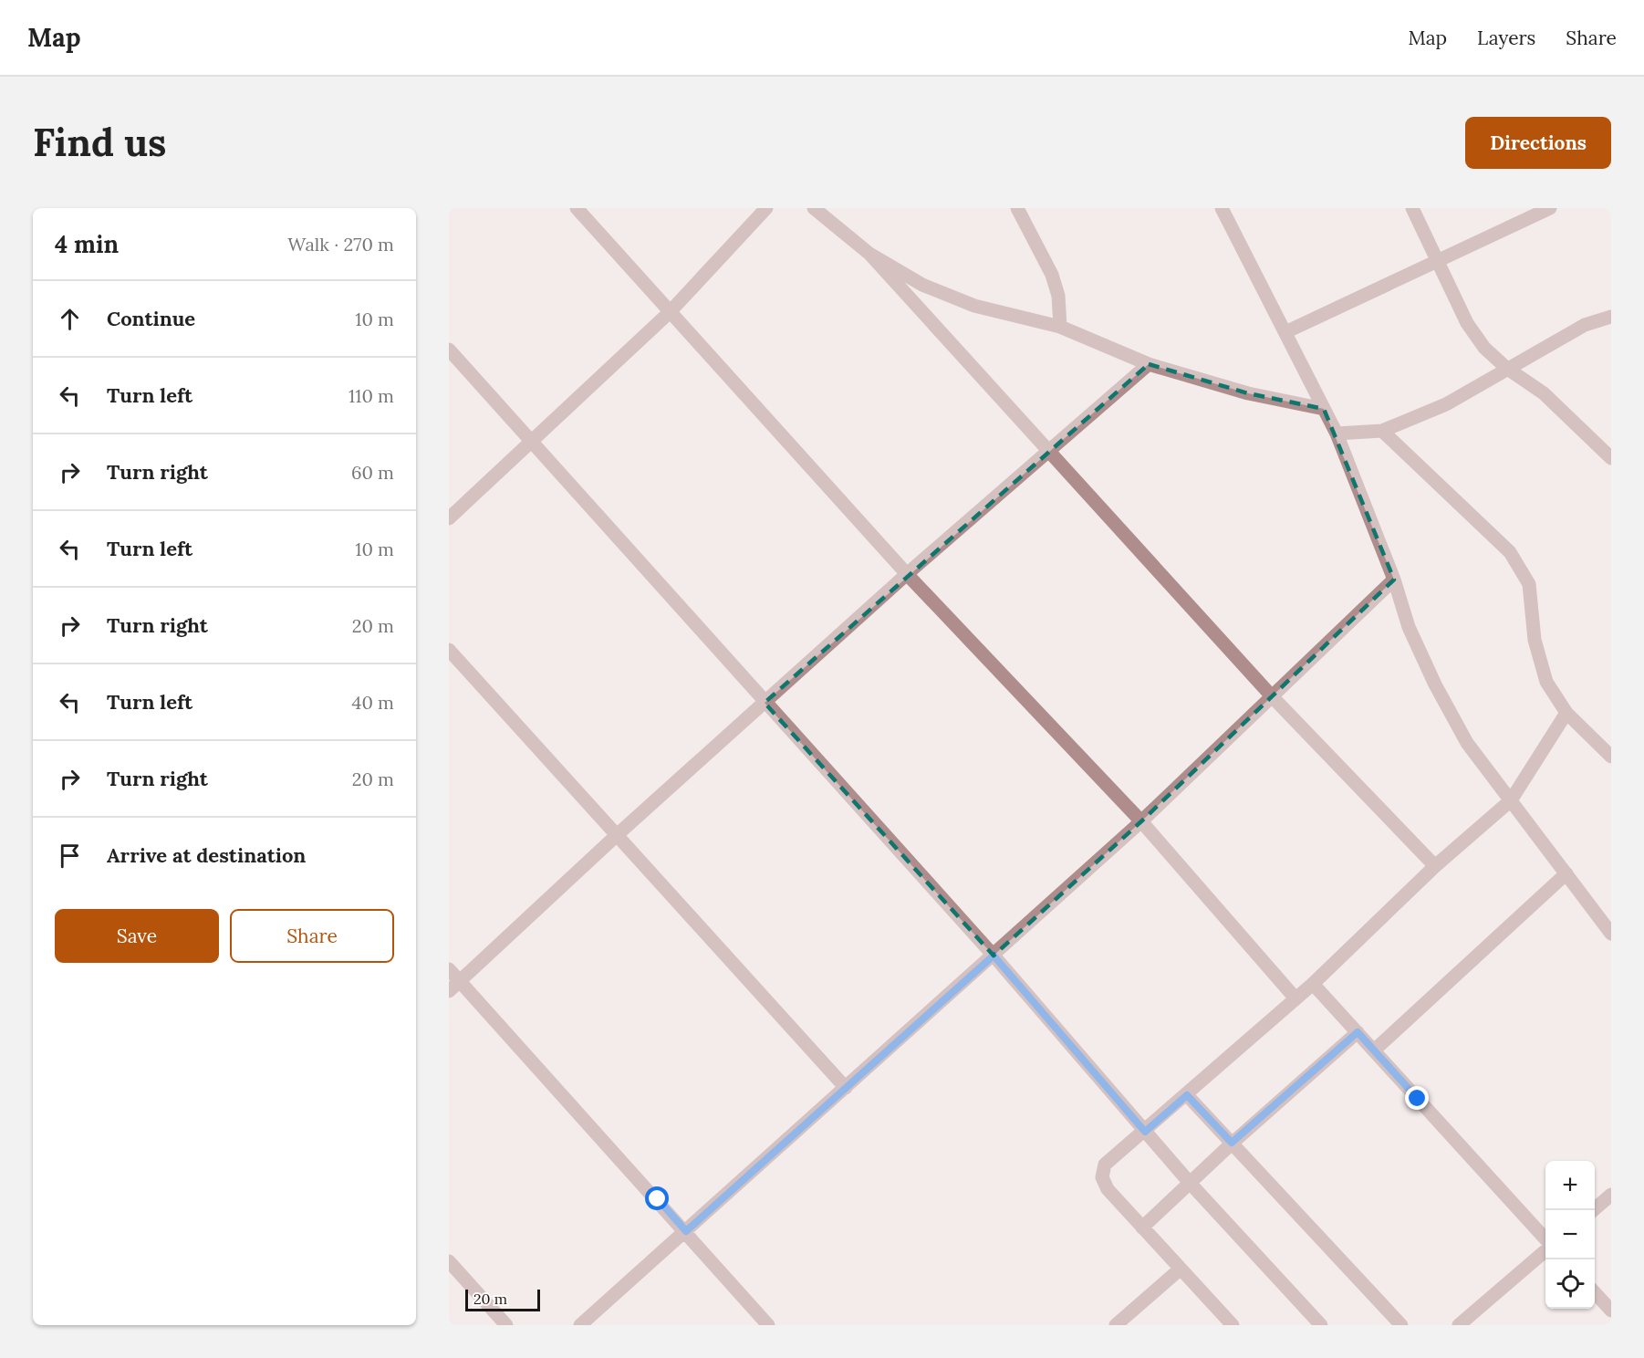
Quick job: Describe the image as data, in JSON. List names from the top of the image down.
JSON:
{
  "scale_bar": "20 m",
  "page": {
    "header": "Map",
    "nav": ["Map", "Layers", "Share"],
    "buttons": [
      "Directions",
      ["Save", "Share"]
    ],
    "title": "Find us",
    "heading": ["4 min", "Walk · 270 m"],
    "list": [
      ["Continue", "10 m"],
      ["Turn left", "110 m"],
      ["Turn right", "60 m"],
      ["Turn left", "10 m"],
      ["Turn right", "20 m"],
      ["Turn left", "40 m"],
      ["Turn right", "20 m"],
      "Arrive at destination"
    ],
    "map_buttons": ["+", "−"],
    "scale": "20 m"
  }
}
